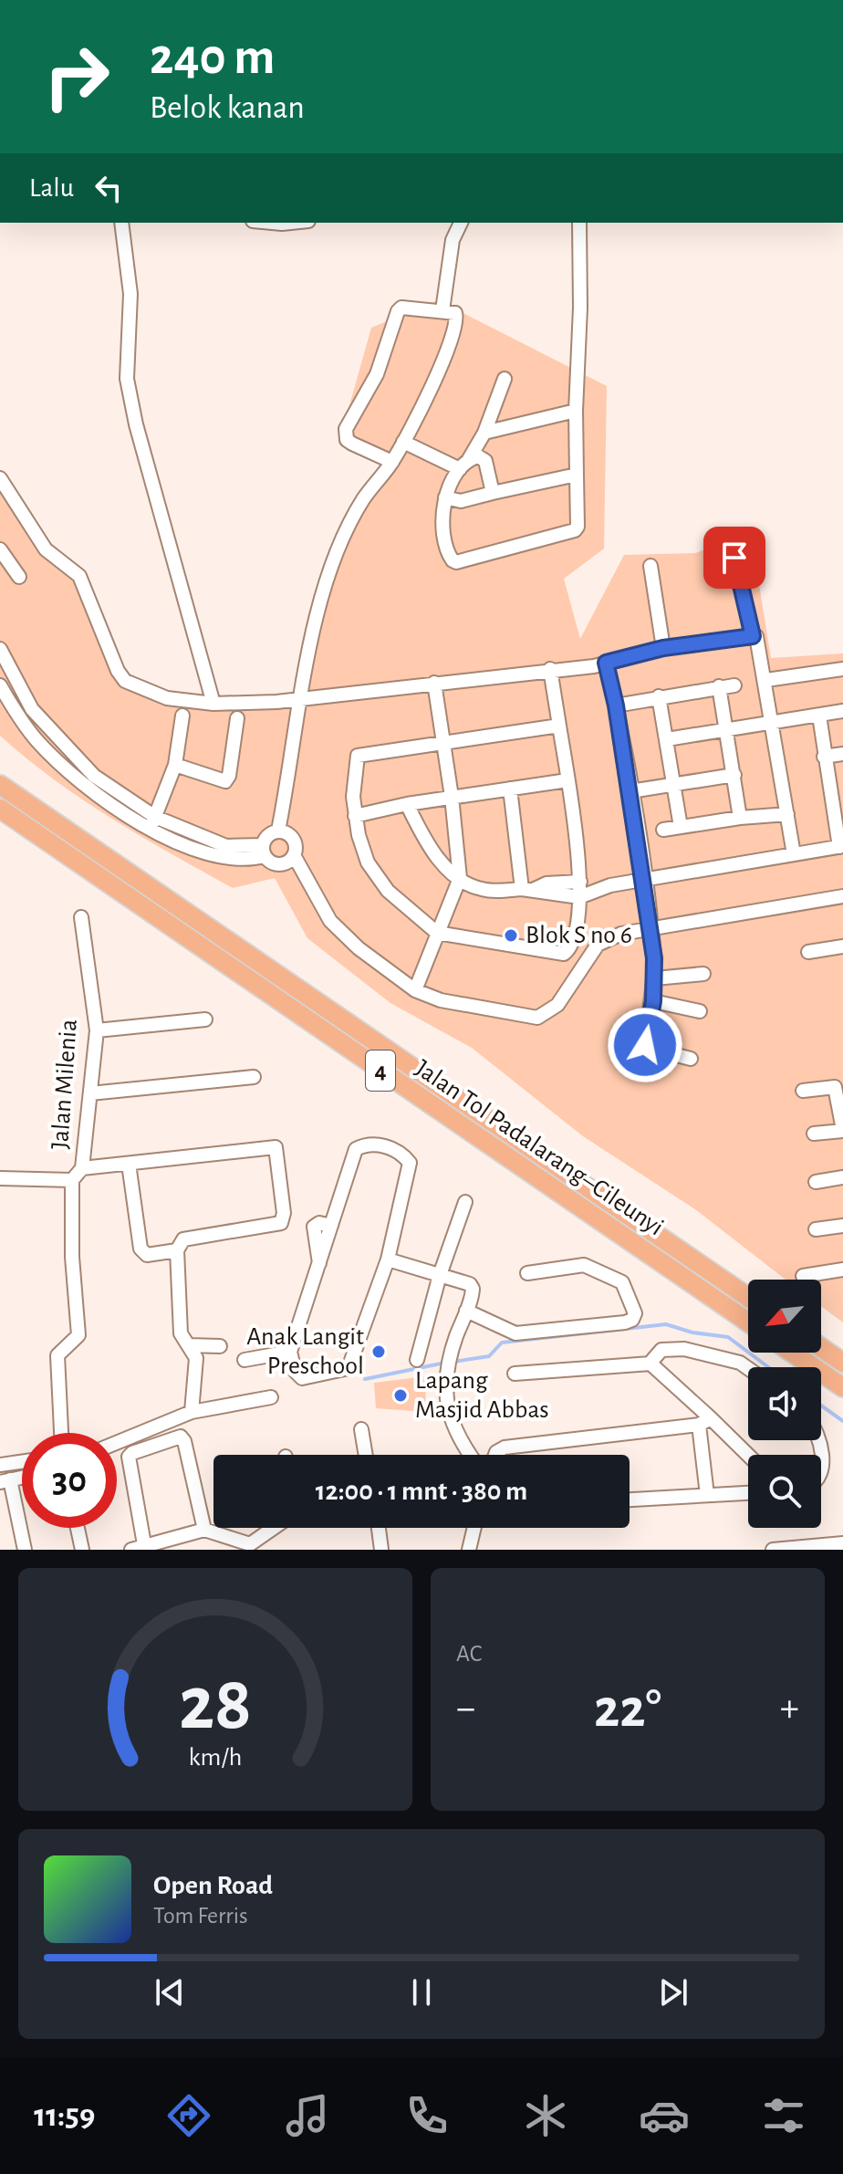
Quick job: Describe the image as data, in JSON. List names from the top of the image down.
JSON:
{
  "streets": {
    "highway": ["4", "Jalan Tol Padalarang–Cileunyi"],
    "street": ["Jalan Milenia"]
  },
  "places": ["Blok S no 6", "Anak Langit Preschool", "Lapang Masjid Abbas"],
  "north": "bottom left",
  "page": {
    "turn": ["240 m", "Belok kanan"],
    "then": "Lalu",
    "limit": "30",
    "trip": "12:00 · 1 mnt · 380 m",
    "tile": "AC",
    "heat": ["−", "22°", "+"],
    "song": ["Open Road", "Tom Ferris"],
    "tabs": "11:59",
    "gauge": ["28", "km/h"]
  }
}
